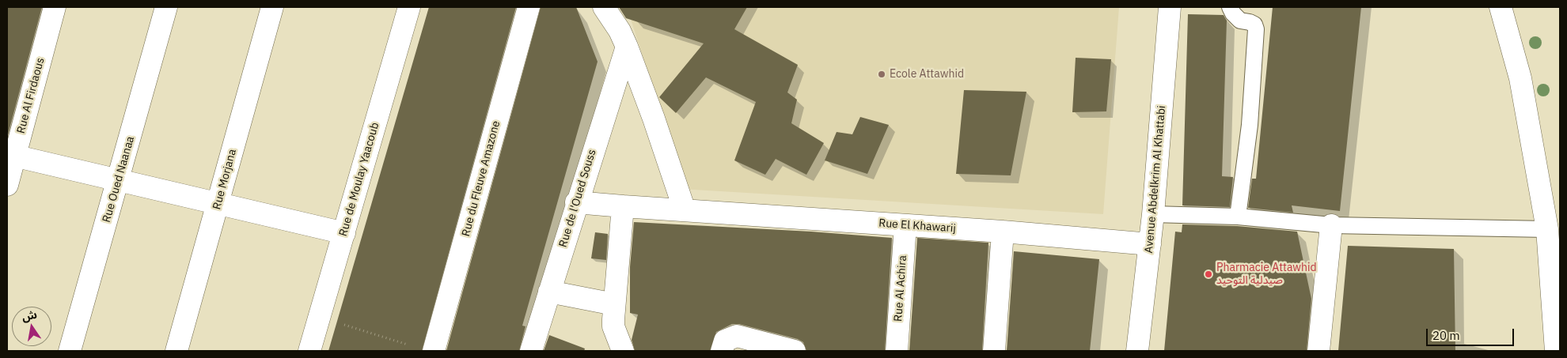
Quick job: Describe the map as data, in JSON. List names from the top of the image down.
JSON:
{
  "streets": {
    "street": [
      "Rue Al Firdaous",
      "Rue du Fleuve Amazone",
      "Rue Oued Naanaa",
      "Rue Morjana",
      "Rue de Moulay Yaacoub",
      "Avenue Abdelkrim Al Khattabi",
      "Rue de l'Oued Souss",
      "Rue El Khawarij",
      "Rue Al Achira"
    ]
  },
  "crossings": [
    ["Avenue Abdelkrim Al Khattabi", "Rue El Khawarij"],
    ["Rue de l'Oued Souss", "Rue El Khawarij"],
    ["Rue El Khawarij", "Rue Al Achira"]
  ],
  "places": ["Ecole Attawhid", "Pharmacie Attawhid صيدلية التوحيد"],
  "scale_bar": "20 m",
  "north": "top"
}
